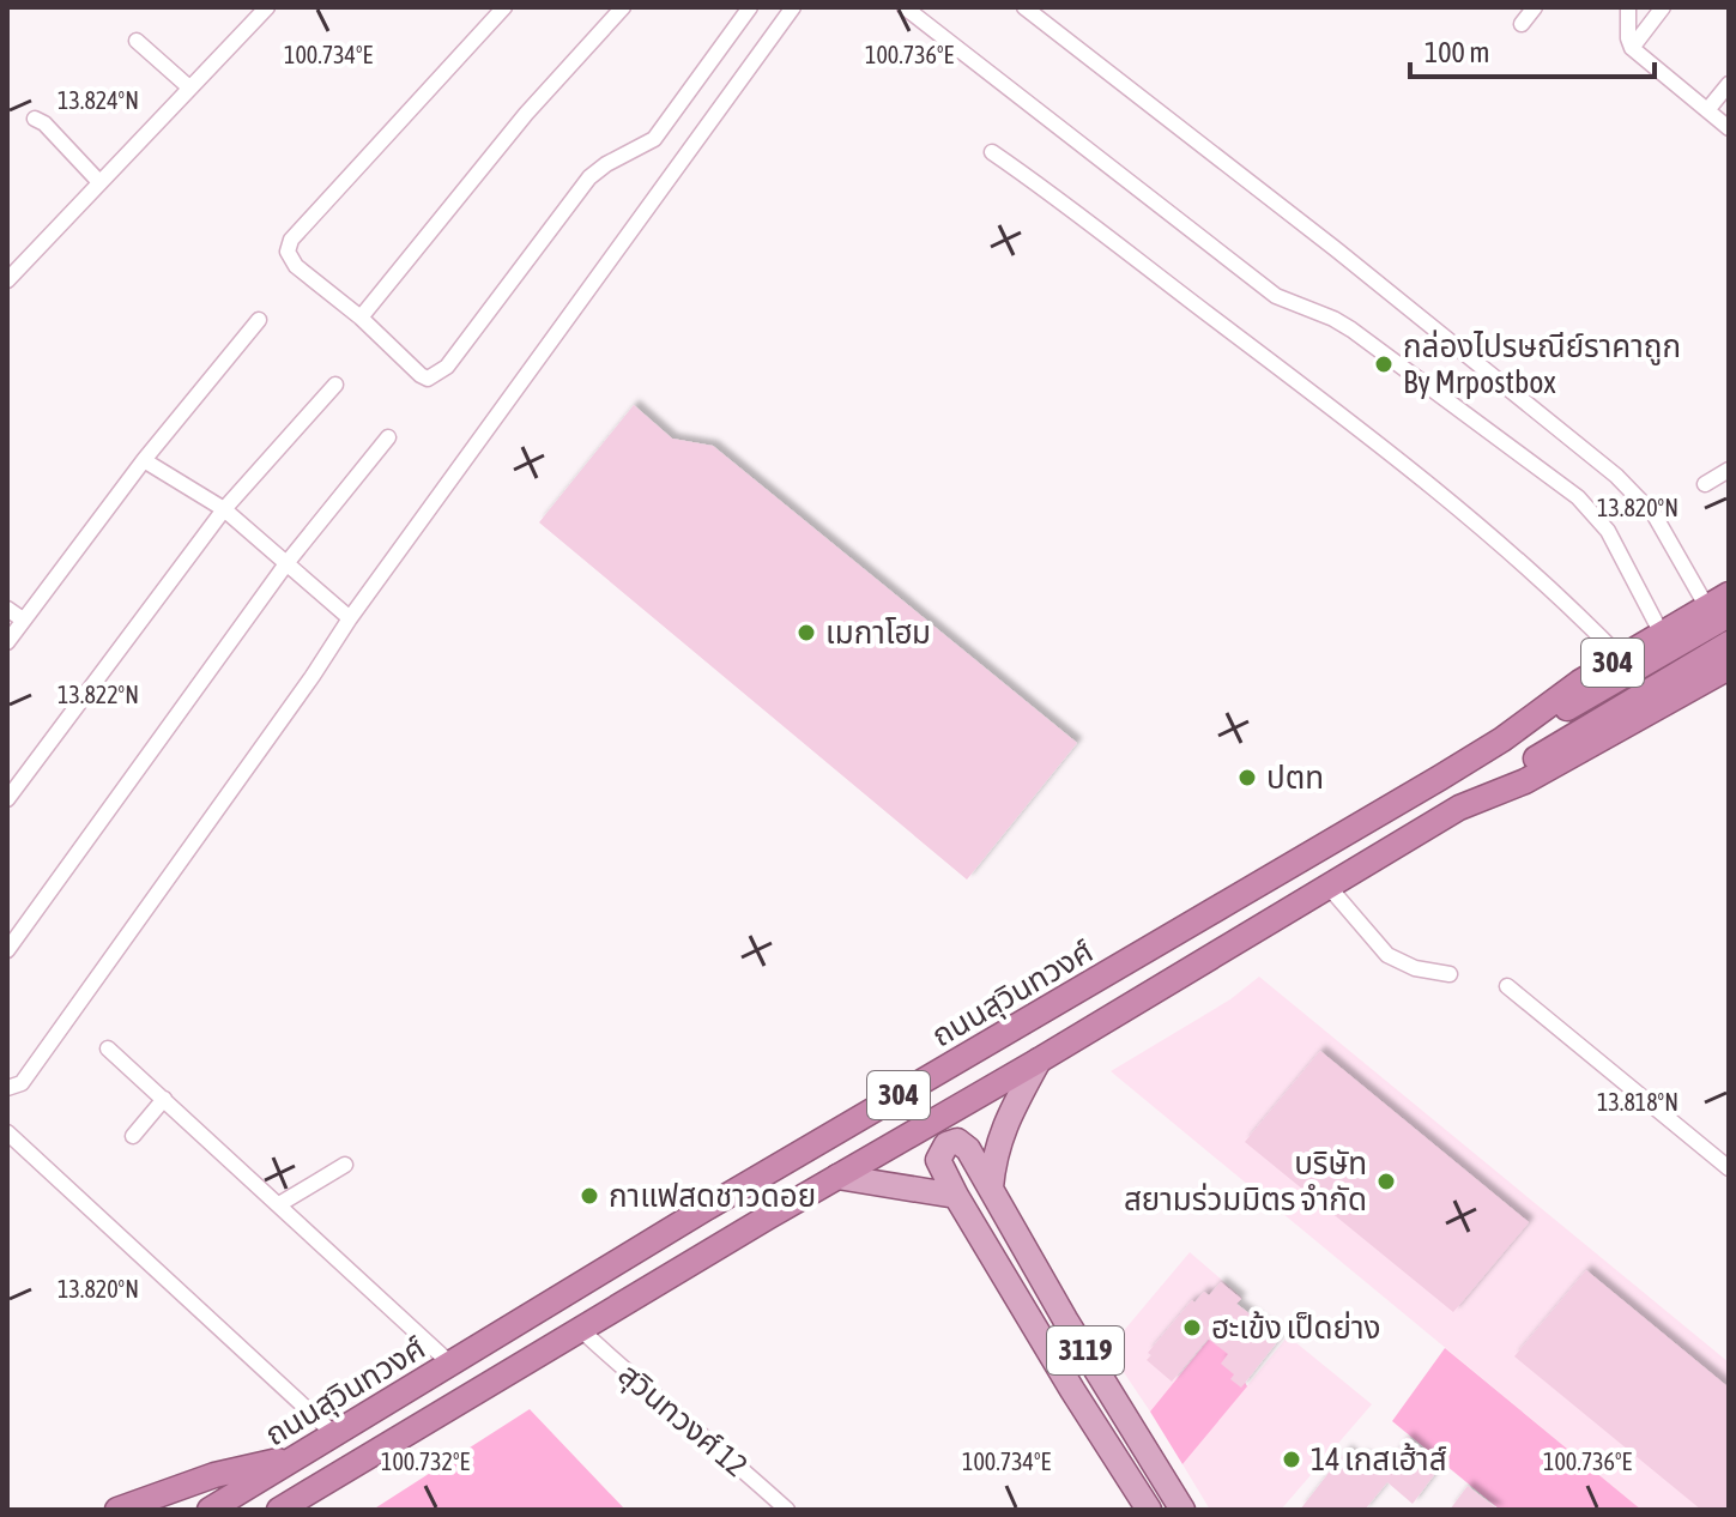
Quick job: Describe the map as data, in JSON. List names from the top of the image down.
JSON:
{
  "streets": {
    "highway": ["304", "ถนนสุวินทวงศ์"],
    "main road": ["3119"],
    "street": ["สุวินทวงศ์ 12"]
  },
  "crossings": [
    ["ถนนสุวินทวงศ์", "สุวินทวงศ์ 12"]
  ],
  "places": [
    "กล่องไปรษณีย์ราคาถูก By Mrpostbox",
    "เมกาโฮม",
    "ปตท",
    "บริษัท สยามร่วมมิตร จำกัด",
    "กาแฟสดชาวดอย",
    "ฮะเข้ง เป็ดย่าง",
    "14 เกสเฮ้าส์"
  ],
  "scale_bar": "100 m",
  "coordinates": [
    "100.734°E",
    "100.736°E",
    "13.824°N",
    "13.820°N",
    "13.822°N",
    "13.818°N",
    "100.732°E"
  ]
}
